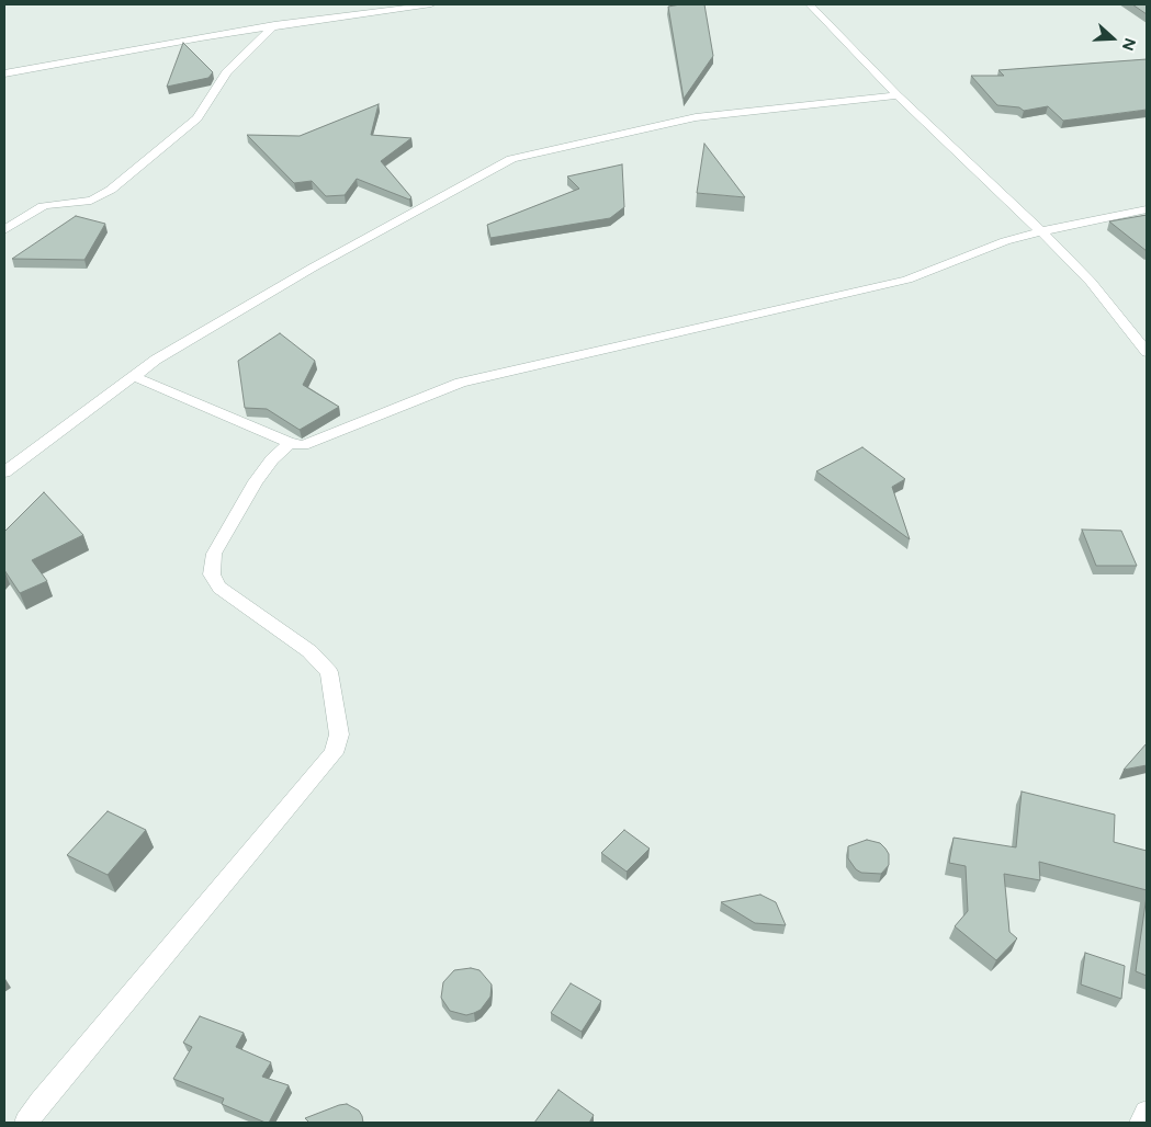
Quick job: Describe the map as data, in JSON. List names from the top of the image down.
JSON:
{
  "north": "right"
}
